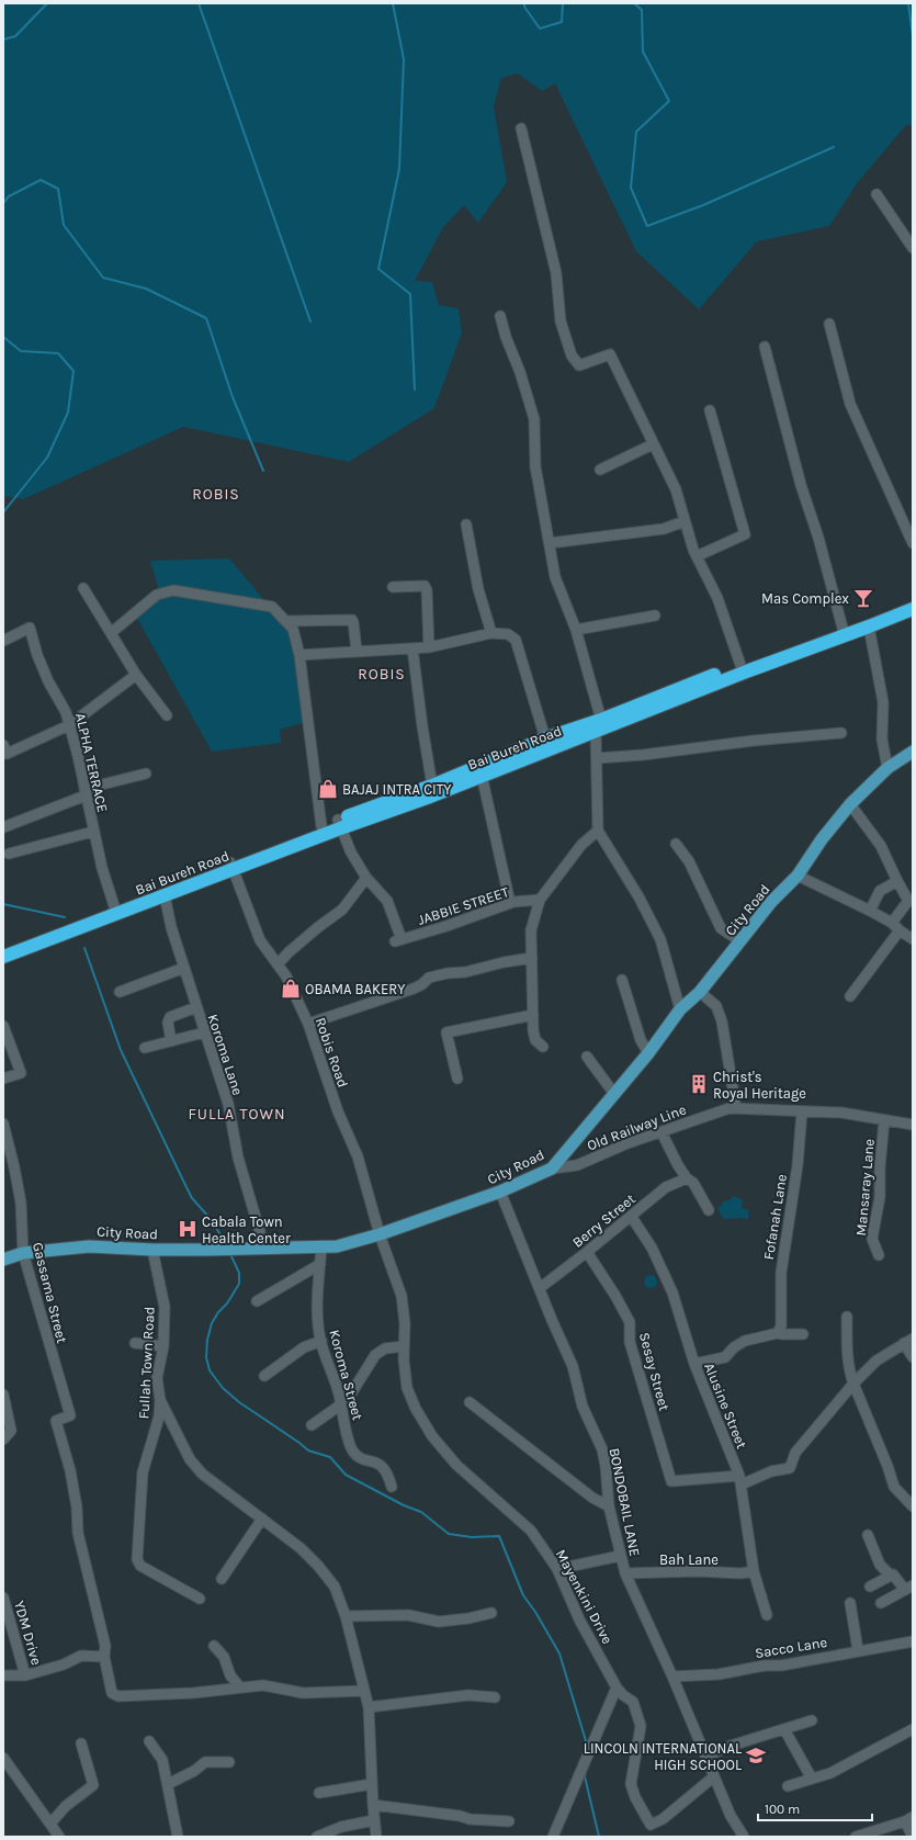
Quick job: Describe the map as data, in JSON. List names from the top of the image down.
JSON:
{
  "streets": {
    "highway": ["Bai Bureh Road"],
    "main road": ["City Road"],
    "street": [
      "ALPHA TERRACE",
      "JABBIE STREET",
      "Robis Road",
      "Koroma Lane",
      "Old Railway Line",
      "Mansaray Lane",
      "Fofanah Lane",
      "Berry Street",
      "Gassama Street",
      "Fullah Town Road",
      "Sesay Street",
      "Koroma Street",
      "Alusine Street",
      "BONDOBAIL LANE",
      "Bah Lane",
      "Mayenkini Drive",
      "YDM Drive",
      "Sacco Lane"
    ]
  },
  "crossings": [
    ["Bai Bureh Road", "ALPHA TERRACE"],
    ["Bai Bureh Road", "Robis Road"],
    ["Bai Bureh Road", "Koroma Lane"],
    ["City Road", "Robis Road"],
    ["City Road", "Koroma Lane"],
    ["City Road", "Old Railway Line"],
    ["City Road", "Gassama Street"],
    ["City Road", "Fullah Town Road"],
    ["City Road", "Koroma Street"],
    ["City Road", "BONDOBAIL LANE"],
    ["City Road", "Mayenkini Drive"],
    ["Robis Road", "Mayenkini Drive"],
    ["Old Railway Line", "Mansaray Lane"],
    ["Old Railway Line", "Fofanah Lane"],
    ["Berry Street", "Sesay Street"],
    ["Berry Street", "Alusine Street"],
    ["Berry Street", "BONDOBAIL LANE"],
    ["Sesay Street", "Alusine Street"],
    ["Alusine Street", "Bah Lane"],
    ["BONDOBAIL LANE", "Bah Lane"],
    ["BONDOBAIL LANE", "Mayenkini Drive"],
    ["BONDOBAIL LANE", "Sacco Lane"]
  ],
  "districts": ["ROBIS", "ROBIS", "FULLA TOWN"],
  "places": {
    "bar": ["Mas Complex"],
    "shop": ["BAJAJ INTRA CITY", "OBAMA BAKERY"],
    "building": ["Christ's Royal Heritage"],
    "hospital": ["Cabala Town Health Center"],
    "school or university": ["LINCOLN INTERNATIONAL HIGH SCHOOL"]
  },
  "scale_bar": "100 m"
}
